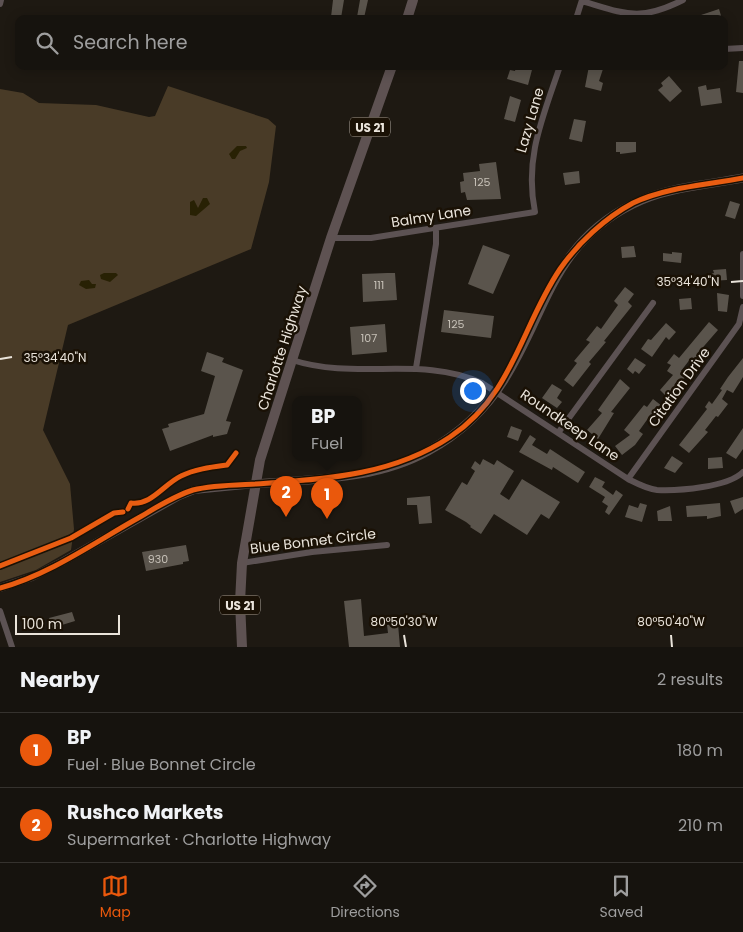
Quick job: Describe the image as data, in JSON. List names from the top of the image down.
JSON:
{
  "streets": {
    "main road": ["US 21", "Charlotte Highway"],
    "street": [
      "Lazy Lane",
      "Balmy Lane",
      "Citation Drive",
      "Roundkeep Lane",
      "Blue Bonnet Circle"
    ]
  },
  "crossings": [
    ["Lazy Lane", "Balmy Lane"],
    ["Balmy Lane", "Charlotte Highway"],
    ["Charlotte Highway", "Roundkeep Lane"],
    ["Charlotte Highway", "Blue Bonnet Circle"],
    ["Citation Drive", "Roundkeep Lane"]
  ],
  "house_numbers": [
    "125",
    "111",
    "125",
    "107",
    "930"
  ],
  "scale_bar": "100 m",
  "page": {
    "search": "Search here",
    "popup": ["BP", "Fuel"],
    "pins": ["2", "1"],
    "scale": "100 m",
    "heading": ["Nearby", "2 results"],
    "list": [
      {
        "mark": "1",
        "name": "BP",
        "note": "Fuel · Blue Bonnet Circle",
        "value": "180 m"
      },
      {
        "mark": "2",
        "name": "Rushco Markets",
        "note": "Supermarket · Charlotte Highway",
        "value": "210 m"
      }
    ],
    "nav": ["Map", "Directions", "Saved"]
  },
  "coordinates": ["35°34'40\"N", "80°50'30\"W", "80°50'40\"W"]
}
